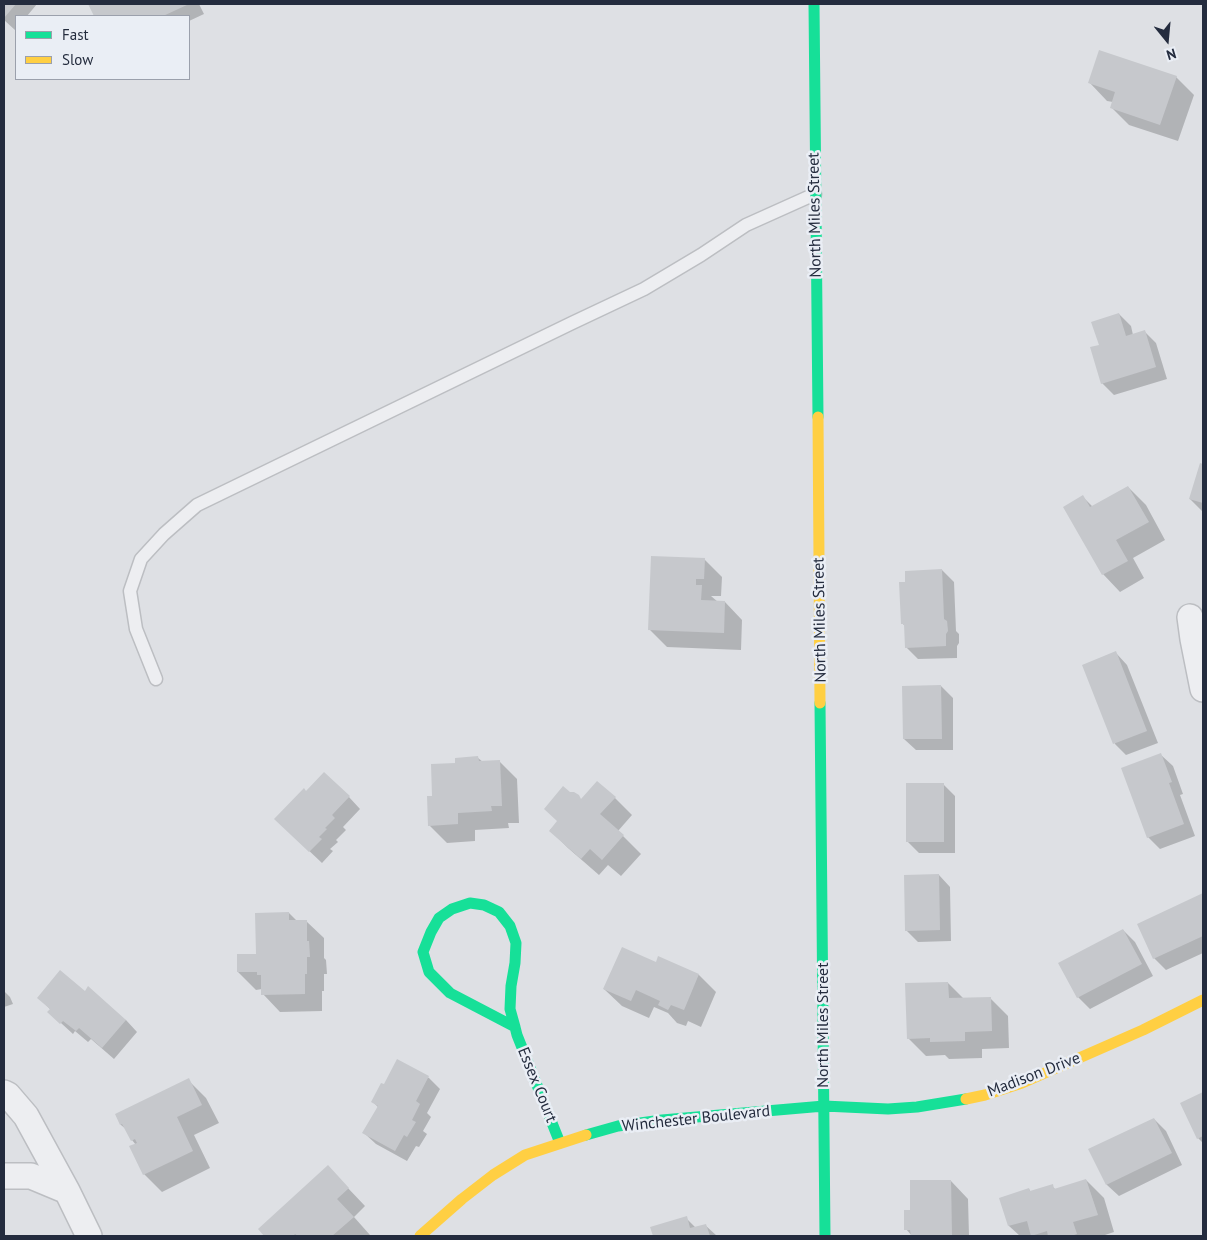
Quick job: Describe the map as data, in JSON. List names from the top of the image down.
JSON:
{
  "streets": {
    "street": [
      "North Miles Street",
      "Madison Drive",
      "Essex Court",
      "Winchester Boulevard"
    ]
  },
  "crossings": [
    ["North Miles Street", "Madison Drive"],
    ["North Miles Street", "Winchester Boulevard"],
    ["Madison Drive", "Winchester Boulevard"],
    ["Essex Court", "Winchester Boulevard"]
  ],
  "legend": ["Fast", "Slow"],
  "north": "bottom"
}
